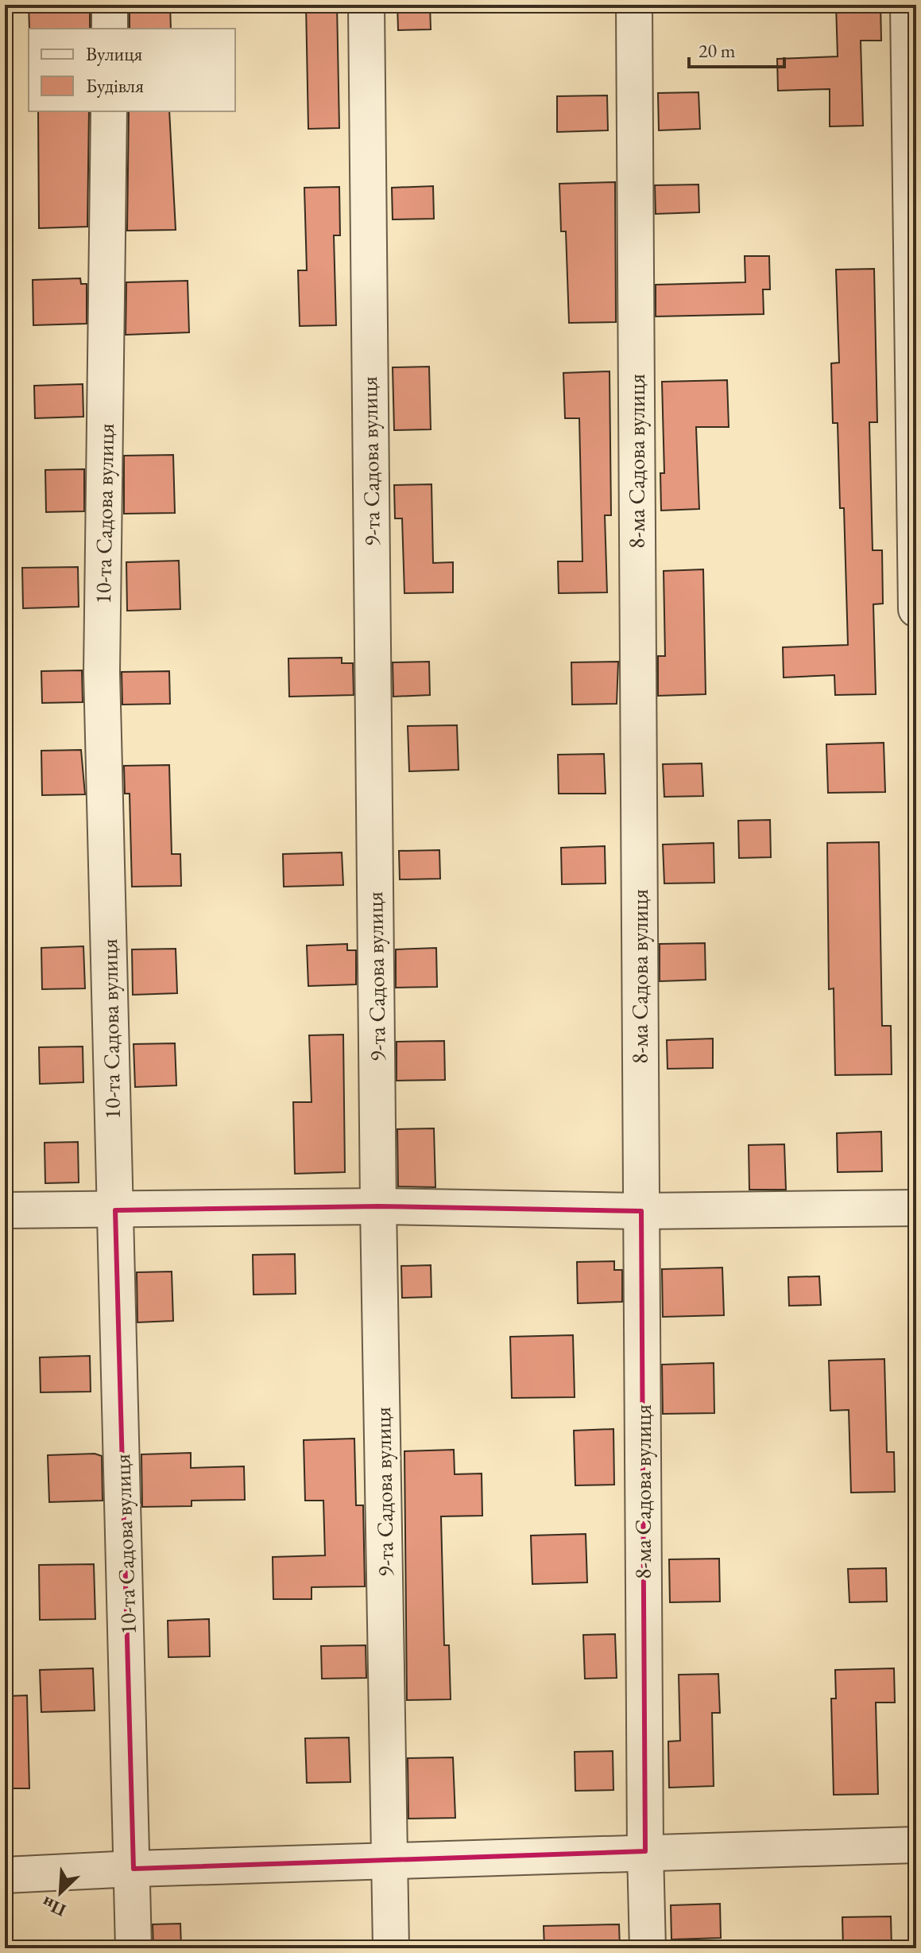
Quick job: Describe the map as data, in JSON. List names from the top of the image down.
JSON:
{
  "streets": {
    "street": ["9-та Садова вулиця", "8-ма Садова вулиця", "10-та Садова вулиця"]
  },
  "legend": ["Вулиця", "Будівля"],
  "scale_bar": "20 m",
  "north": "bottom left"
}
